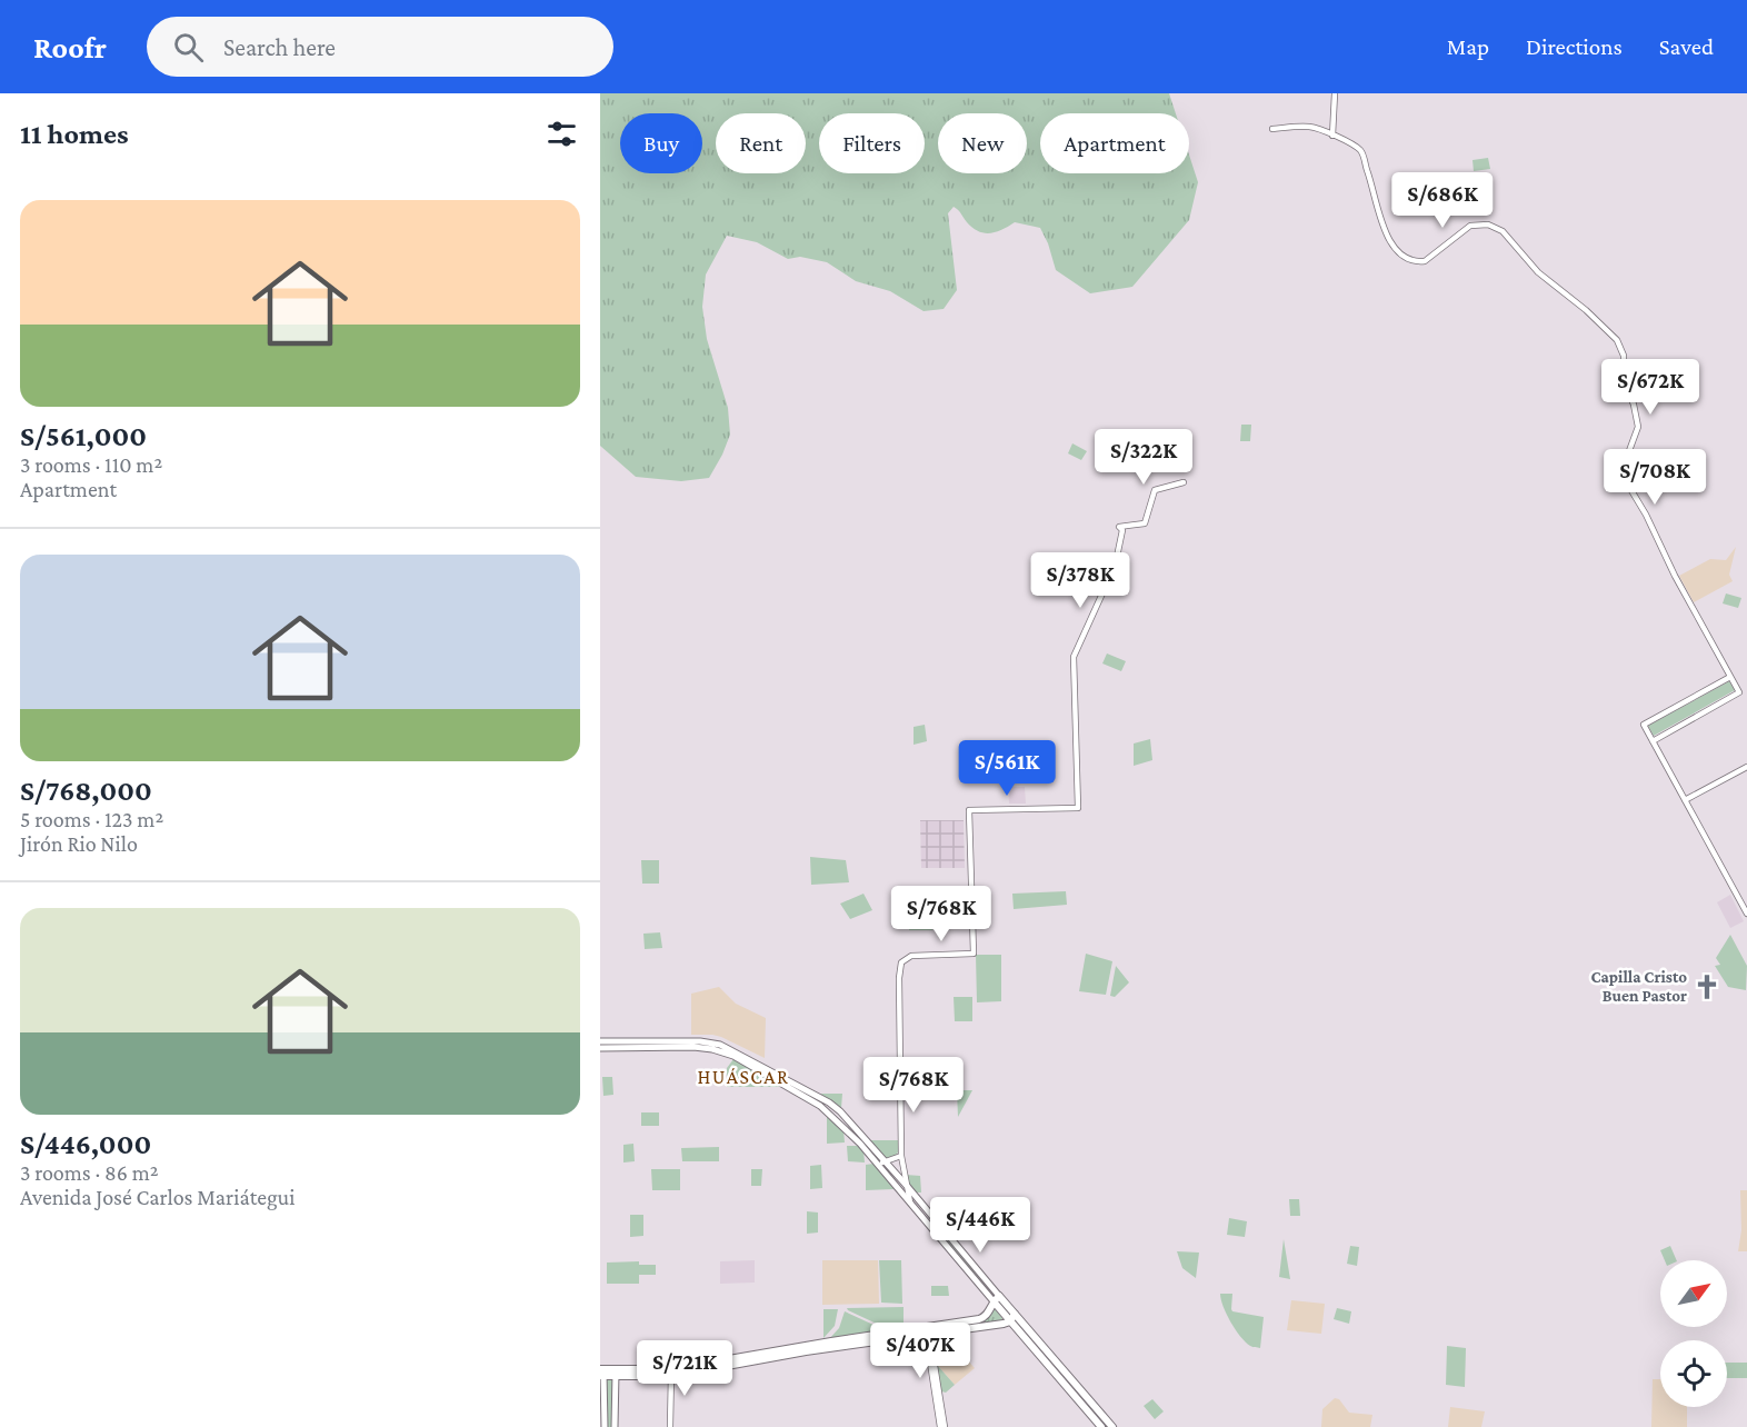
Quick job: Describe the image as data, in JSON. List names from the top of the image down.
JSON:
{
  "districts": ["HUÁSCAR"],
  "places": {
    "church": ["Capilla Cristo Buen Pastor"]
  },
  "north": "top right",
  "page": {
    "header": "Roofr",
    "search": "Search here",
    "nav": ["Map", "Directions", "Saved"],
    "heading": "11 homes",
    "chip": [
      "Buy",
      "Rent",
      "Filters",
      "New",
      "Apartment"
    ],
    "price": [
      "S/686K",
      "S/672K",
      "S/322K",
      "S/708K",
      "S/378K",
      "S/561K",
      "S/768K",
      "S/768K",
      "S/446K",
      "S/407K",
      "S/721K"
    ],
    "list": [
      {
        "name": "S/561,000",
        "note": "3 rooms · 110 m² · Apartment"
      },
      {
        "name": "S/768,000",
        "note": "5 rooms · 123 m² · Jirón Rio Nilo"
      },
      {
        "name": "S/446,000",
        "note": "3 rooms · 86 m² · Avenida José Carlos Mariátegui"
      }
    ]
  }
}
